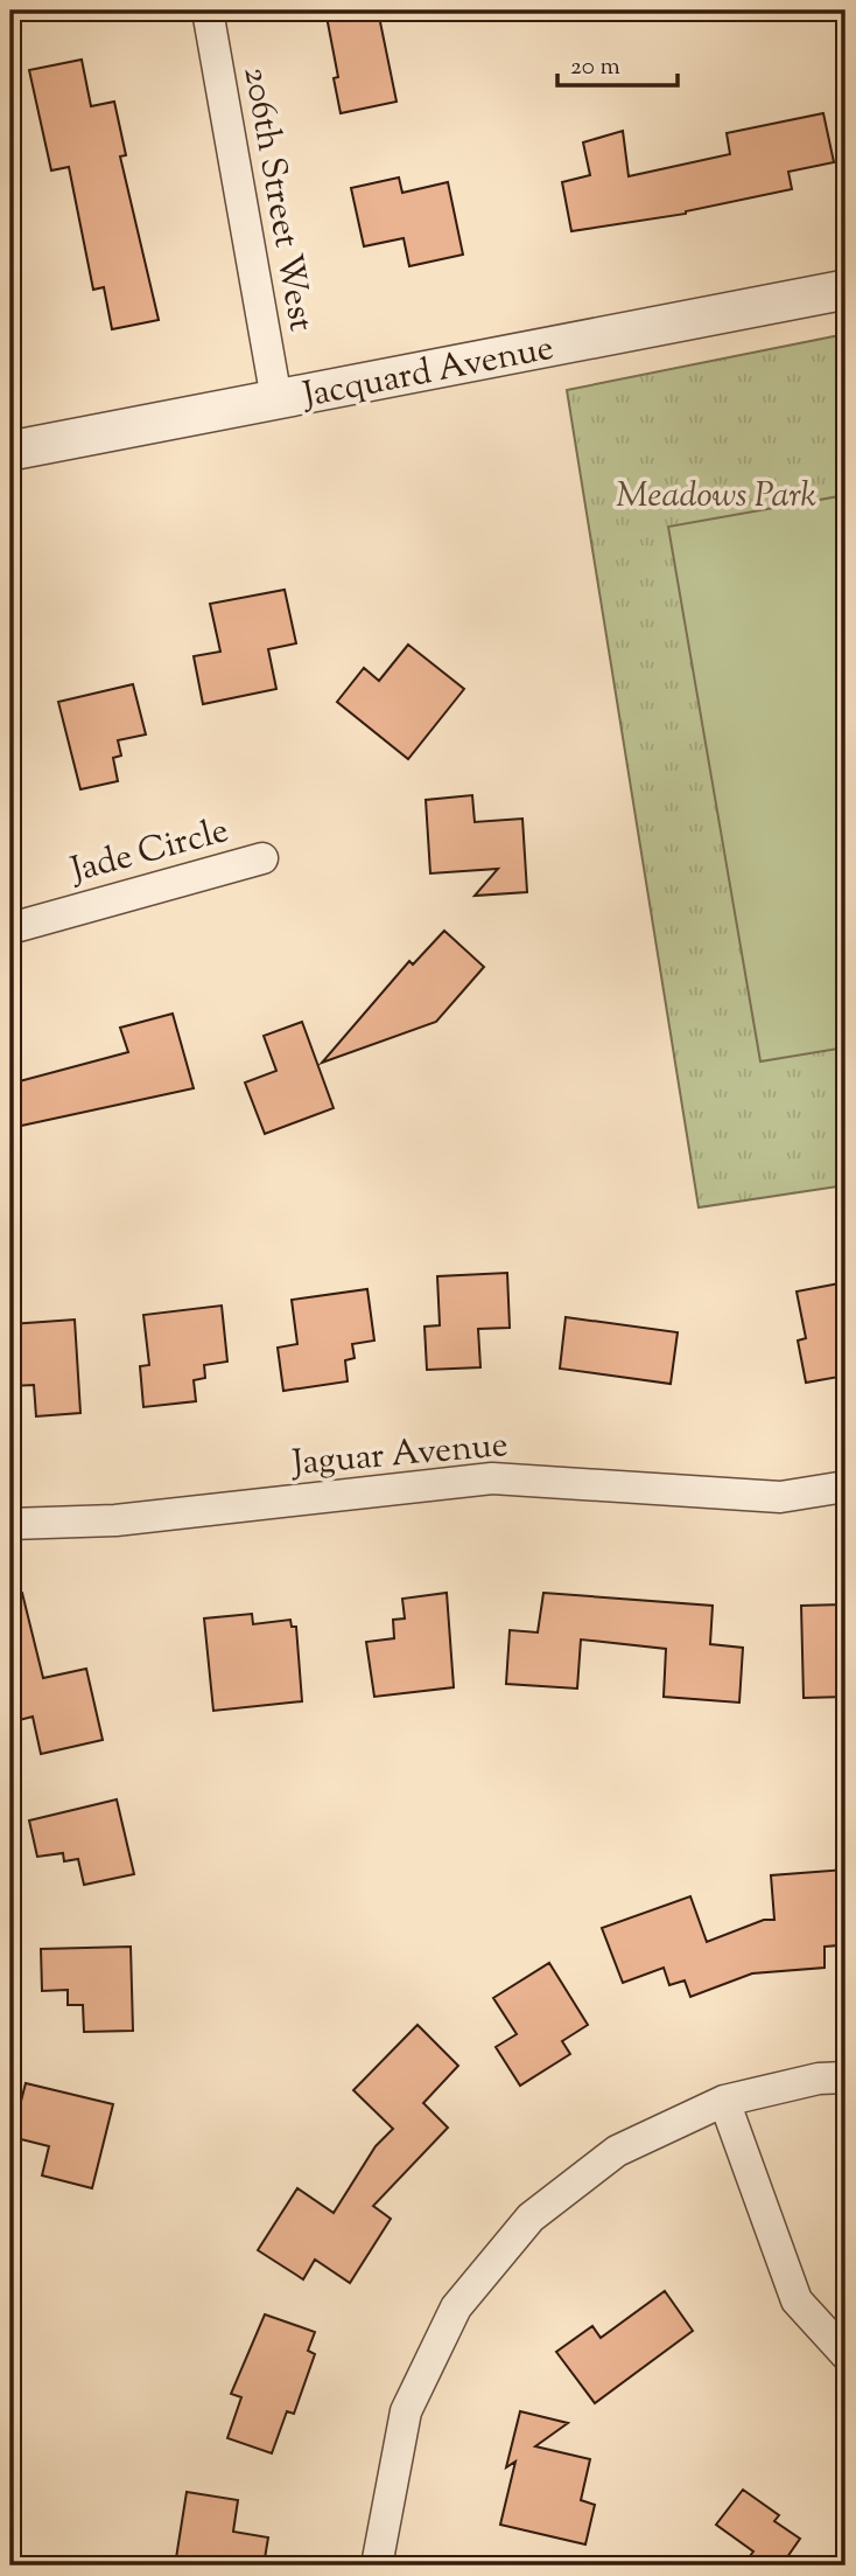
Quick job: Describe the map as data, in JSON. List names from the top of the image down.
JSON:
{
  "streets": {
    "street": [
      "206th Street West",
      "Jacquard Avenue",
      "Jade Circle",
      "Jaguar Avenue"
    ]
  },
  "crossings": [
    ["206th Street West", "Jacquard Avenue"]
  ],
  "parks": ["Meadows Park"],
  "scale_bar": "20 m"
}
